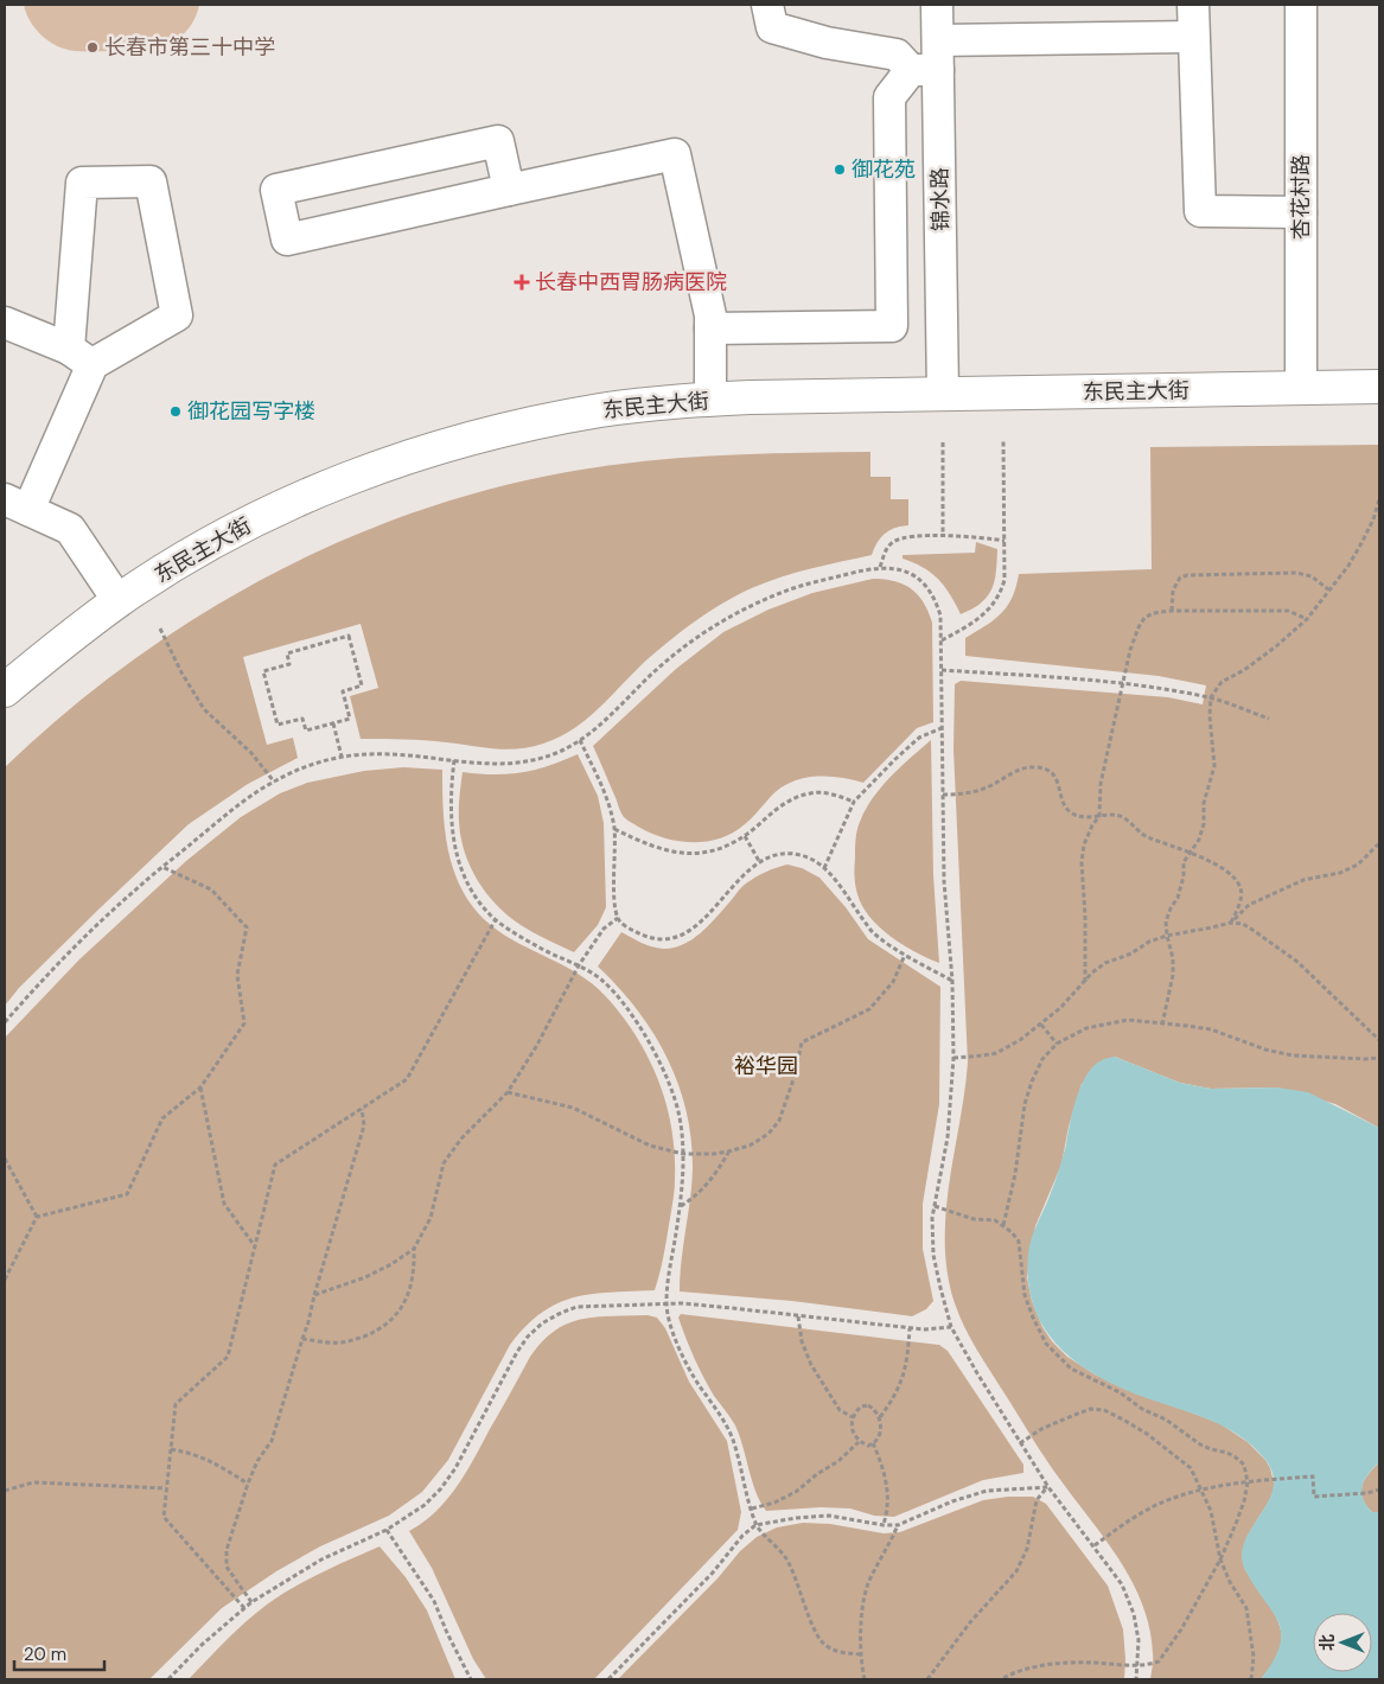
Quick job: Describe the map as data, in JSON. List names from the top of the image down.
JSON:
{
  "streets": {
    "main road": ["东民主大街"],
    "street": ["杏花村路", "锦水路"]
  },
  "crossings": [
    ["杏花村路", "东民主大街"],
    ["锦水路", "东民主大街"]
  ],
  "parks": ["裕华园"],
  "places": {
    "other": ["长春市第三十中学", "御花苑", "御花园写字楼"],
    "health": ["长春中西胃肠病医院"]
  },
  "scale_bar": "20 m",
  "north": "left"
}
